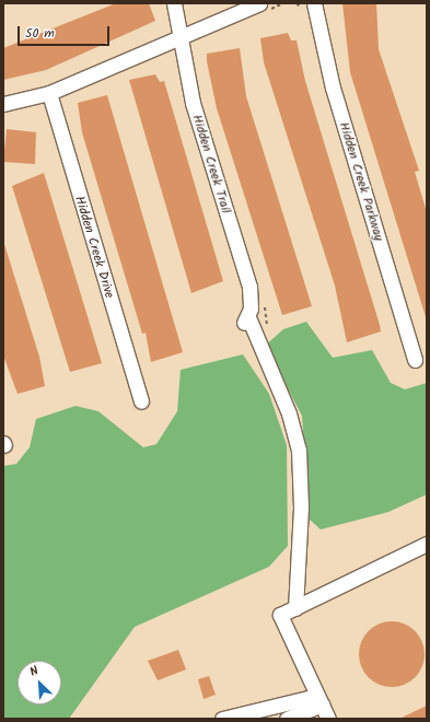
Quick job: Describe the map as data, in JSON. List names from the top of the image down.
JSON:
{
  "streets": {
    "street": ["Hidden Creek Trail", "Hidden Creek Parkway", "Hidden Creek Drive"]
  },
  "scale_bar": "50 m",
  "north": "top left"
}
